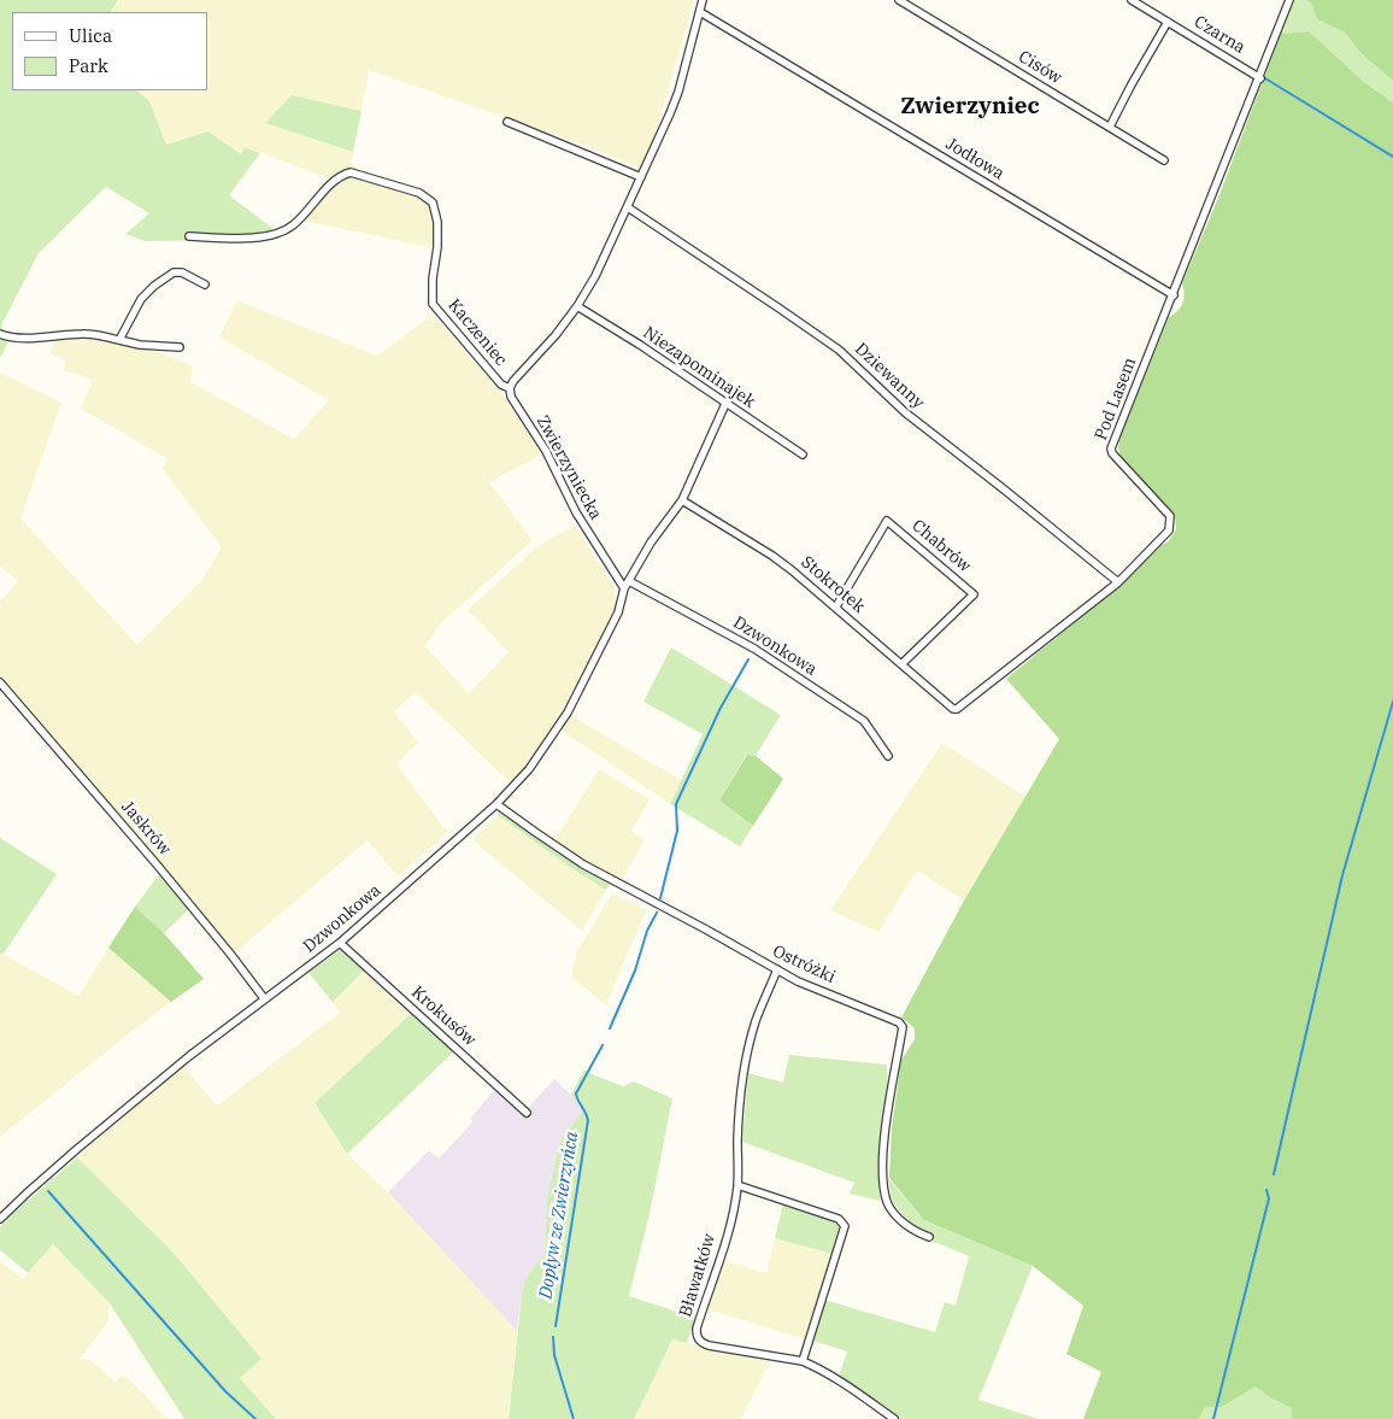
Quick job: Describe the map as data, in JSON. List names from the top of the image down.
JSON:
{
  "streets": {
    "street": [
      "Czarna",
      "Cisów",
      "Jodłowa",
      "Kaczeniec",
      "Niezapominajek",
      "Dziewanny",
      "Pod Lasem",
      "Zwierzyniecka",
      "Chabrów",
      "Stokrotek",
      "Dzwonkowa",
      "Jaskrów",
      "Ostróżki",
      "Krokusów",
      "Bławatków"
    ]
  },
  "crossings": [
    ["Czarna", "Pod Lasem"],
    ["Jodłowa", "Pod Lasem"],
    ["Kaczeniec", "Zwierzyniecka"],
    ["Niezapominajek", "Dzwonkowa"],
    ["Dziewanny", "Pod Lasem"],
    ["Pod Lasem", "Stokrotek"],
    ["Zwierzyniecka", "Dzwonkowa"],
    ["Chabrów", "Stokrotek"],
    ["Stokrotek", "Dzwonkowa"],
    ["Dzwonkowa", "Jaskrów"],
    ["Dzwonkowa", "Ostróżki"],
    ["Dzwonkowa", "Krokusów"],
    ["Ostróżki", "Bławatków"]
  ],
  "districts": ["Zwierzyniec"],
  "water": ["Dopływ ze Zwierzyńca"],
  "legend": ["Ulica", "Park"]
}
